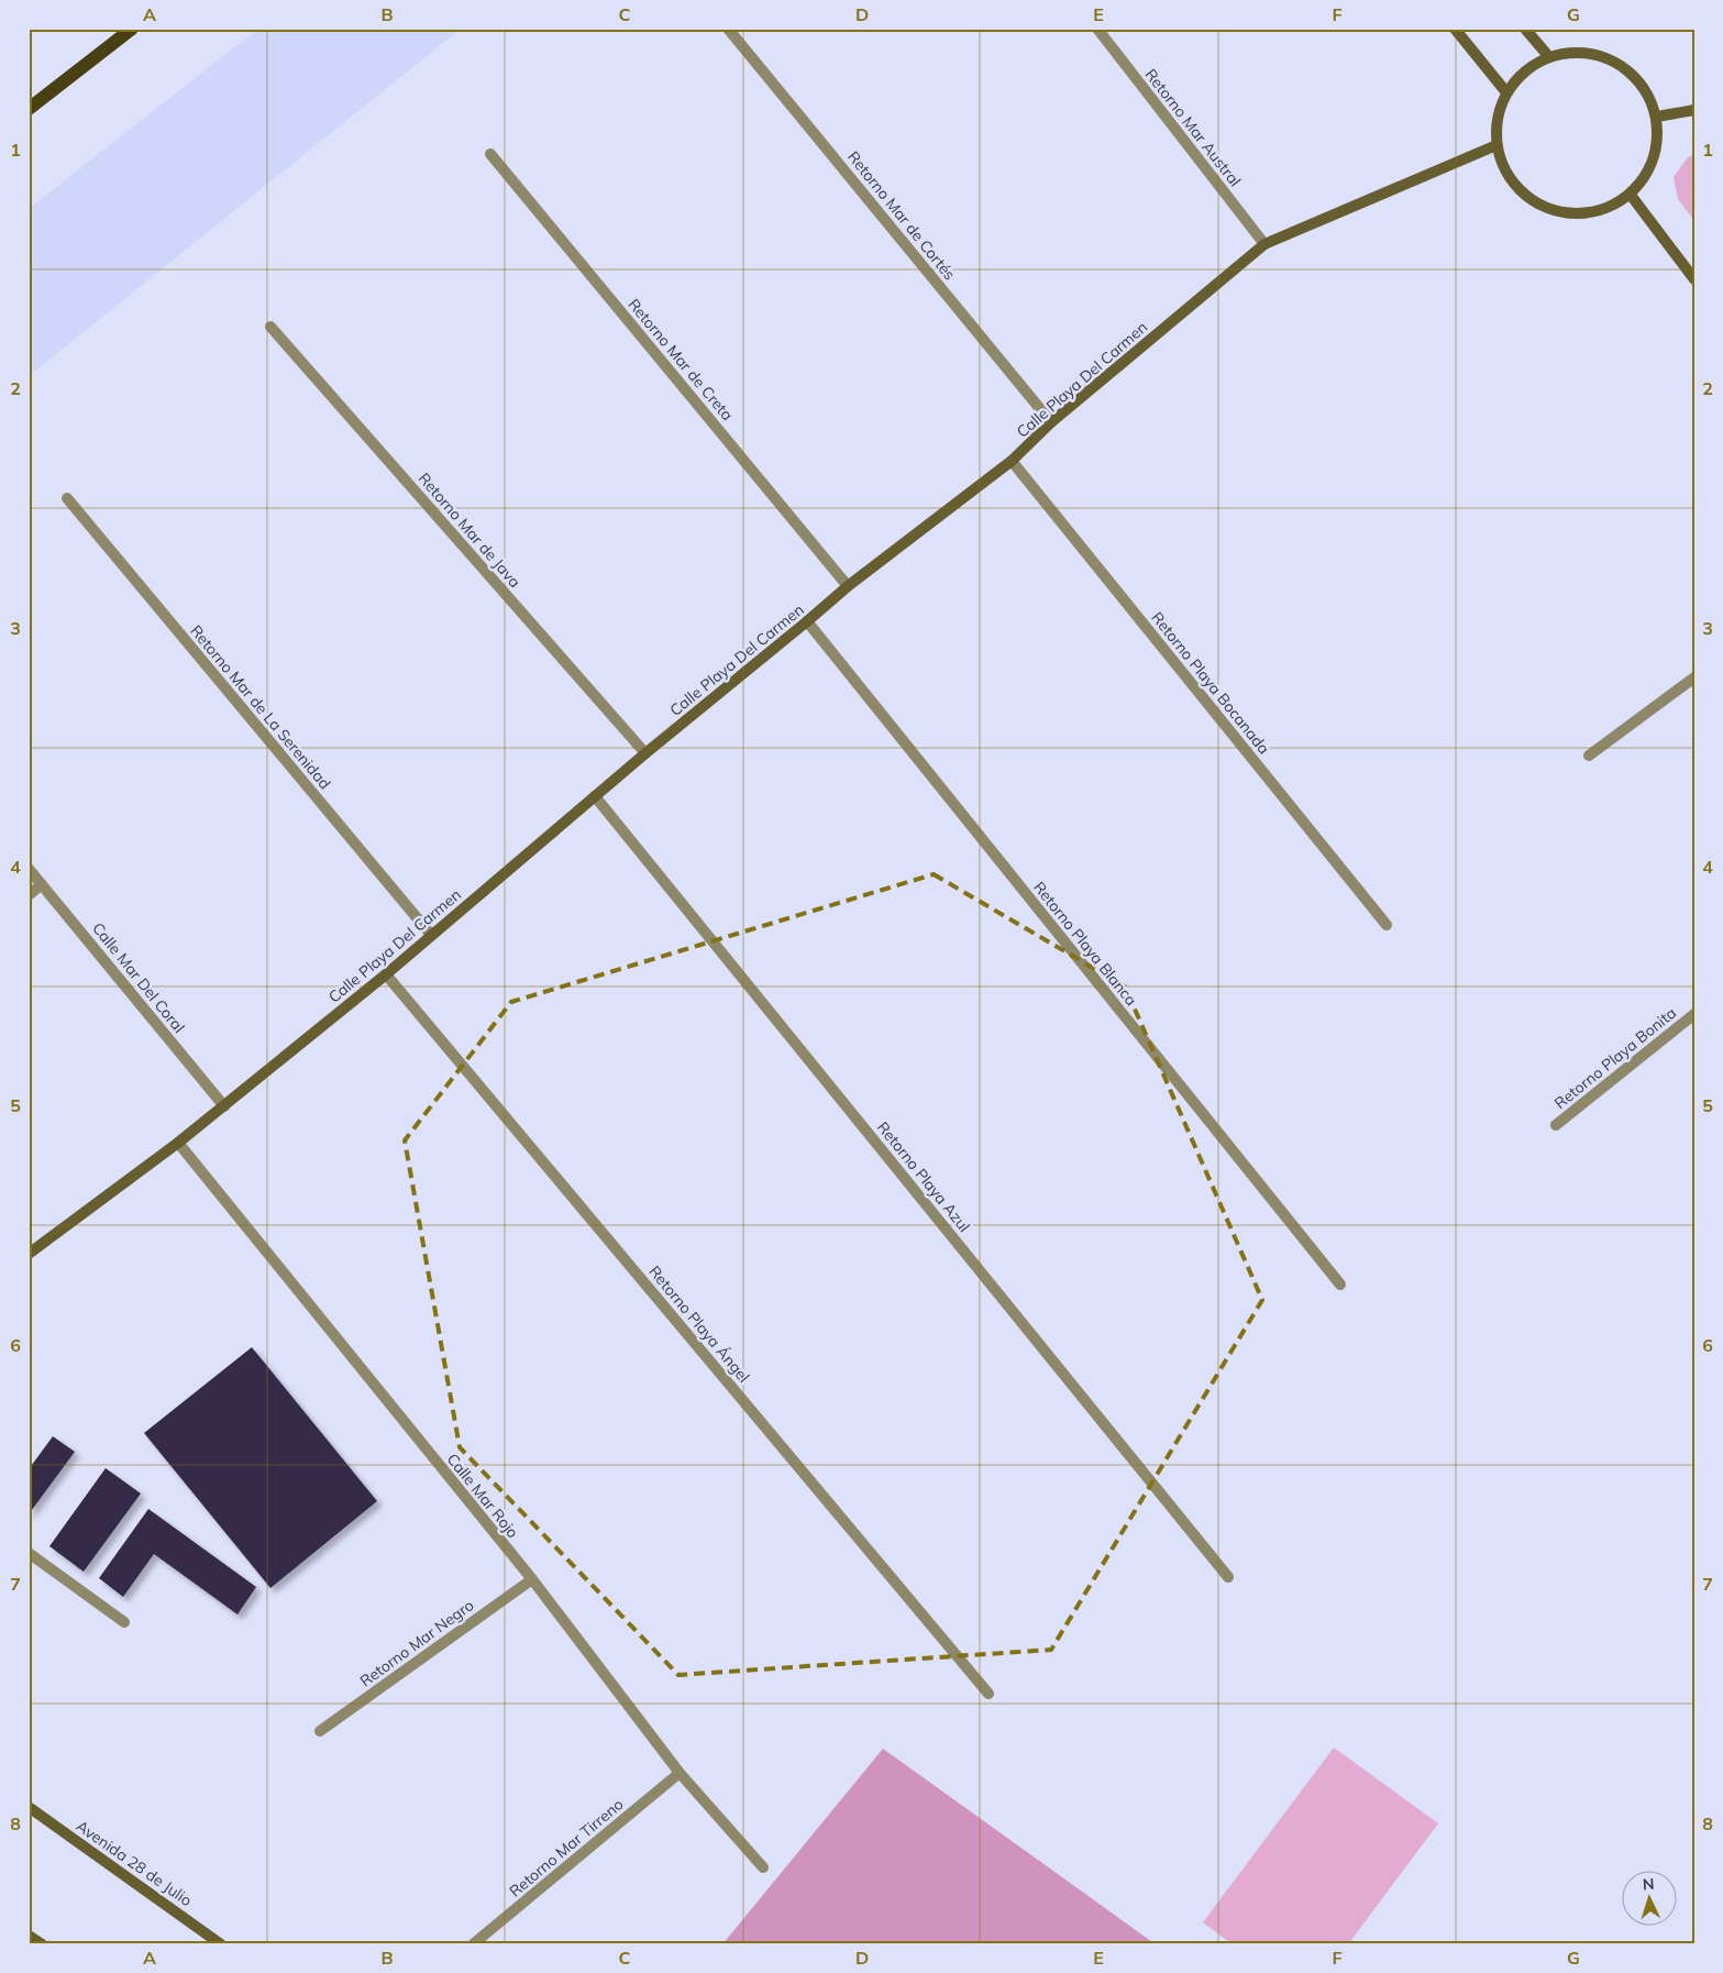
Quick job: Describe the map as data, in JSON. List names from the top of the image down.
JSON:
{
  "streets": {
    "street": [
      "Retorno Mar Austral",
      "Retorno Mar de Cortés",
      "Retorno Mar de Creta",
      "Calle Playa Del Carmen",
      "Retorno Mar de Java",
      "Retorno Playa Bocanada",
      "Retorno Mar de La Serenidad",
      "Retorno Playa Blanca",
      "Calle Mar Del Coral",
      "Retorno Playa Bonita",
      "Retorno Playa Azul",
      "Retorno Playa Ángel",
      "Calle Mar Rojo",
      "Retorno Mar Negro",
      "Retorno Mar Tirreno",
      "Avenida 28 de Julio"
    ]
  },
  "crossings": [
    ["Retorno Mar Austral", "Calle Playa Del Carmen"],
    ["Retorno Mar de Cortés", "Calle Playa Del Carmen"],
    ["Retorno Mar de Creta", "Calle Playa Del Carmen"],
    ["Calle Playa Del Carmen", "Retorno Mar de Java"],
    ["Calle Playa Del Carmen", "Retorno Playa Bocanada"],
    ["Calle Playa Del Carmen", "Retorno Mar de La Serenidad"],
    ["Calle Playa Del Carmen", "Retorno Playa Blanca"],
    ["Calle Playa Del Carmen", "Calle Mar Del Coral"],
    ["Calle Playa Del Carmen", "Retorno Playa Azul"],
    ["Calle Playa Del Carmen", "Retorno Playa Ángel"],
    ["Calle Playa Del Carmen", "Calle Mar Rojo"],
    ["Calle Mar Rojo", "Retorno Mar Negro"],
    ["Calle Mar Rojo", "Retorno Mar Tirreno"]
  ],
  "north": "top",
  "grid": {
    "columns": [
      "A",
      "B",
      "C",
      "D",
      "E",
      "F",
      "G"
    ],
    "rows": [
      "1",
      "2",
      "3",
      "4",
      "5",
      "6",
      "7",
      "8"
    ]
  }
}
